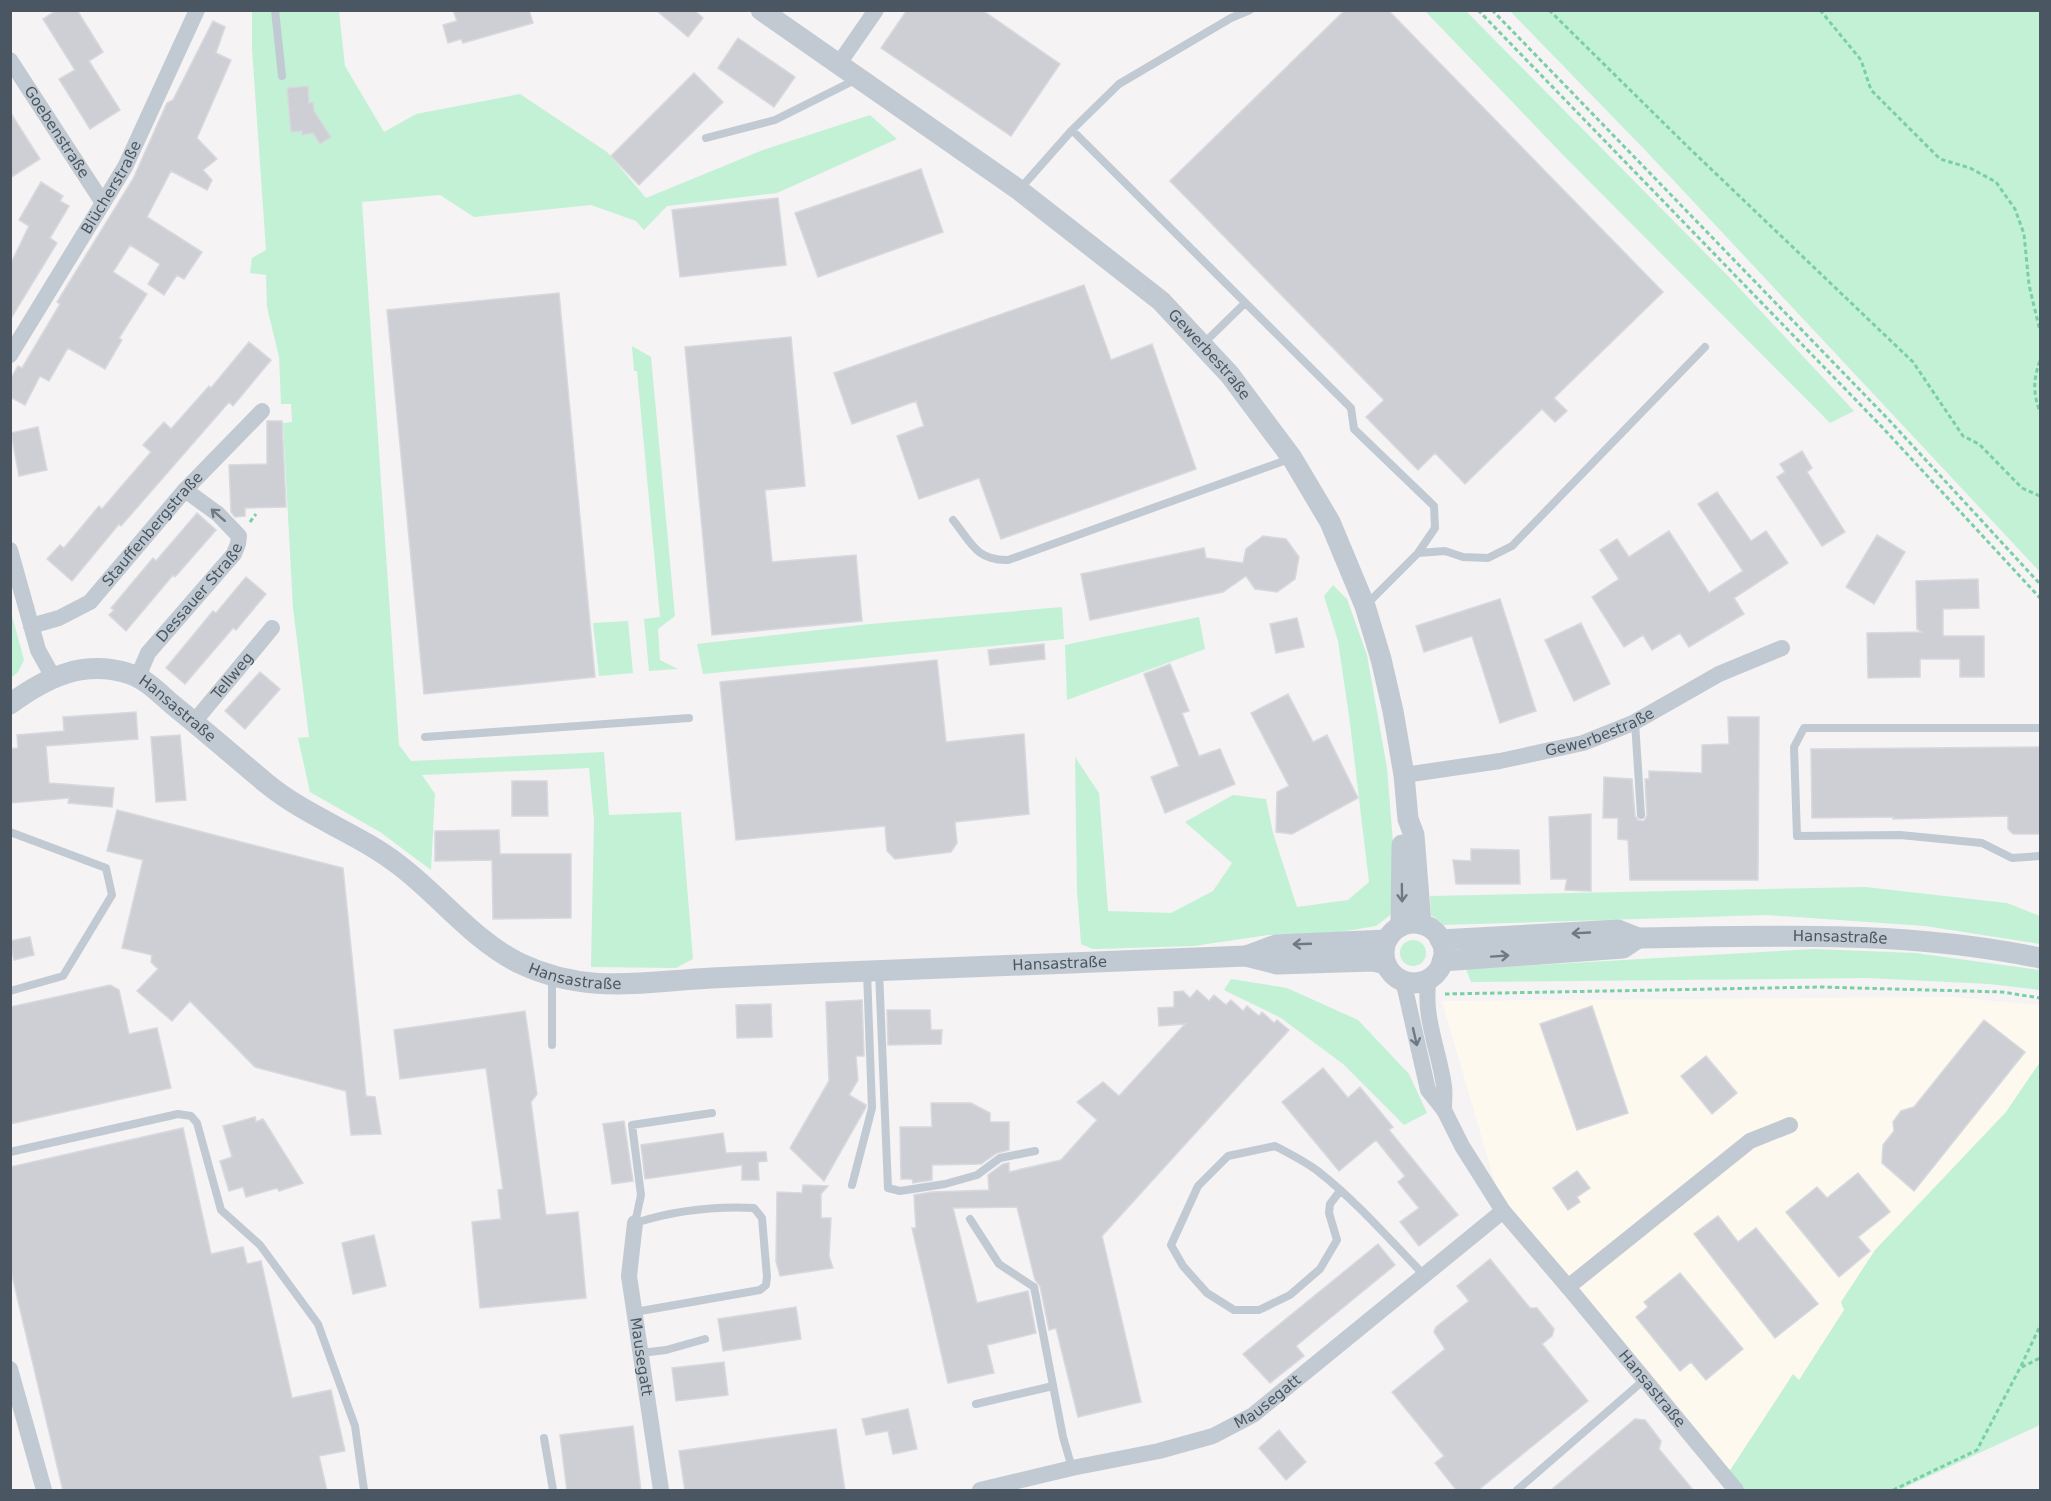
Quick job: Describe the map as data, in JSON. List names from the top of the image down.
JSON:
{
  "streets": {
    "street": [
      "Goebenstraße",
      "Blücherstraße",
      "Gewerbestraße",
      "Stauffenbergstraße",
      "Dessauer Straße",
      "Tellweg",
      "Hansastraße",
      "Mausegatt"
    ]
  },
  "crossings": [
    ["Goebenstraße", "Blücherstraße"],
    ["Gewerbestraße", "Hansastraße"],
    ["Stauffenbergstraße", "Dessauer Straße"],
    ["Dessauer Straße", "Hansastraße"],
    ["Tellweg", "Hansastraße"],
    ["Hansastraße", "Mausegatt"]
  ]
}
